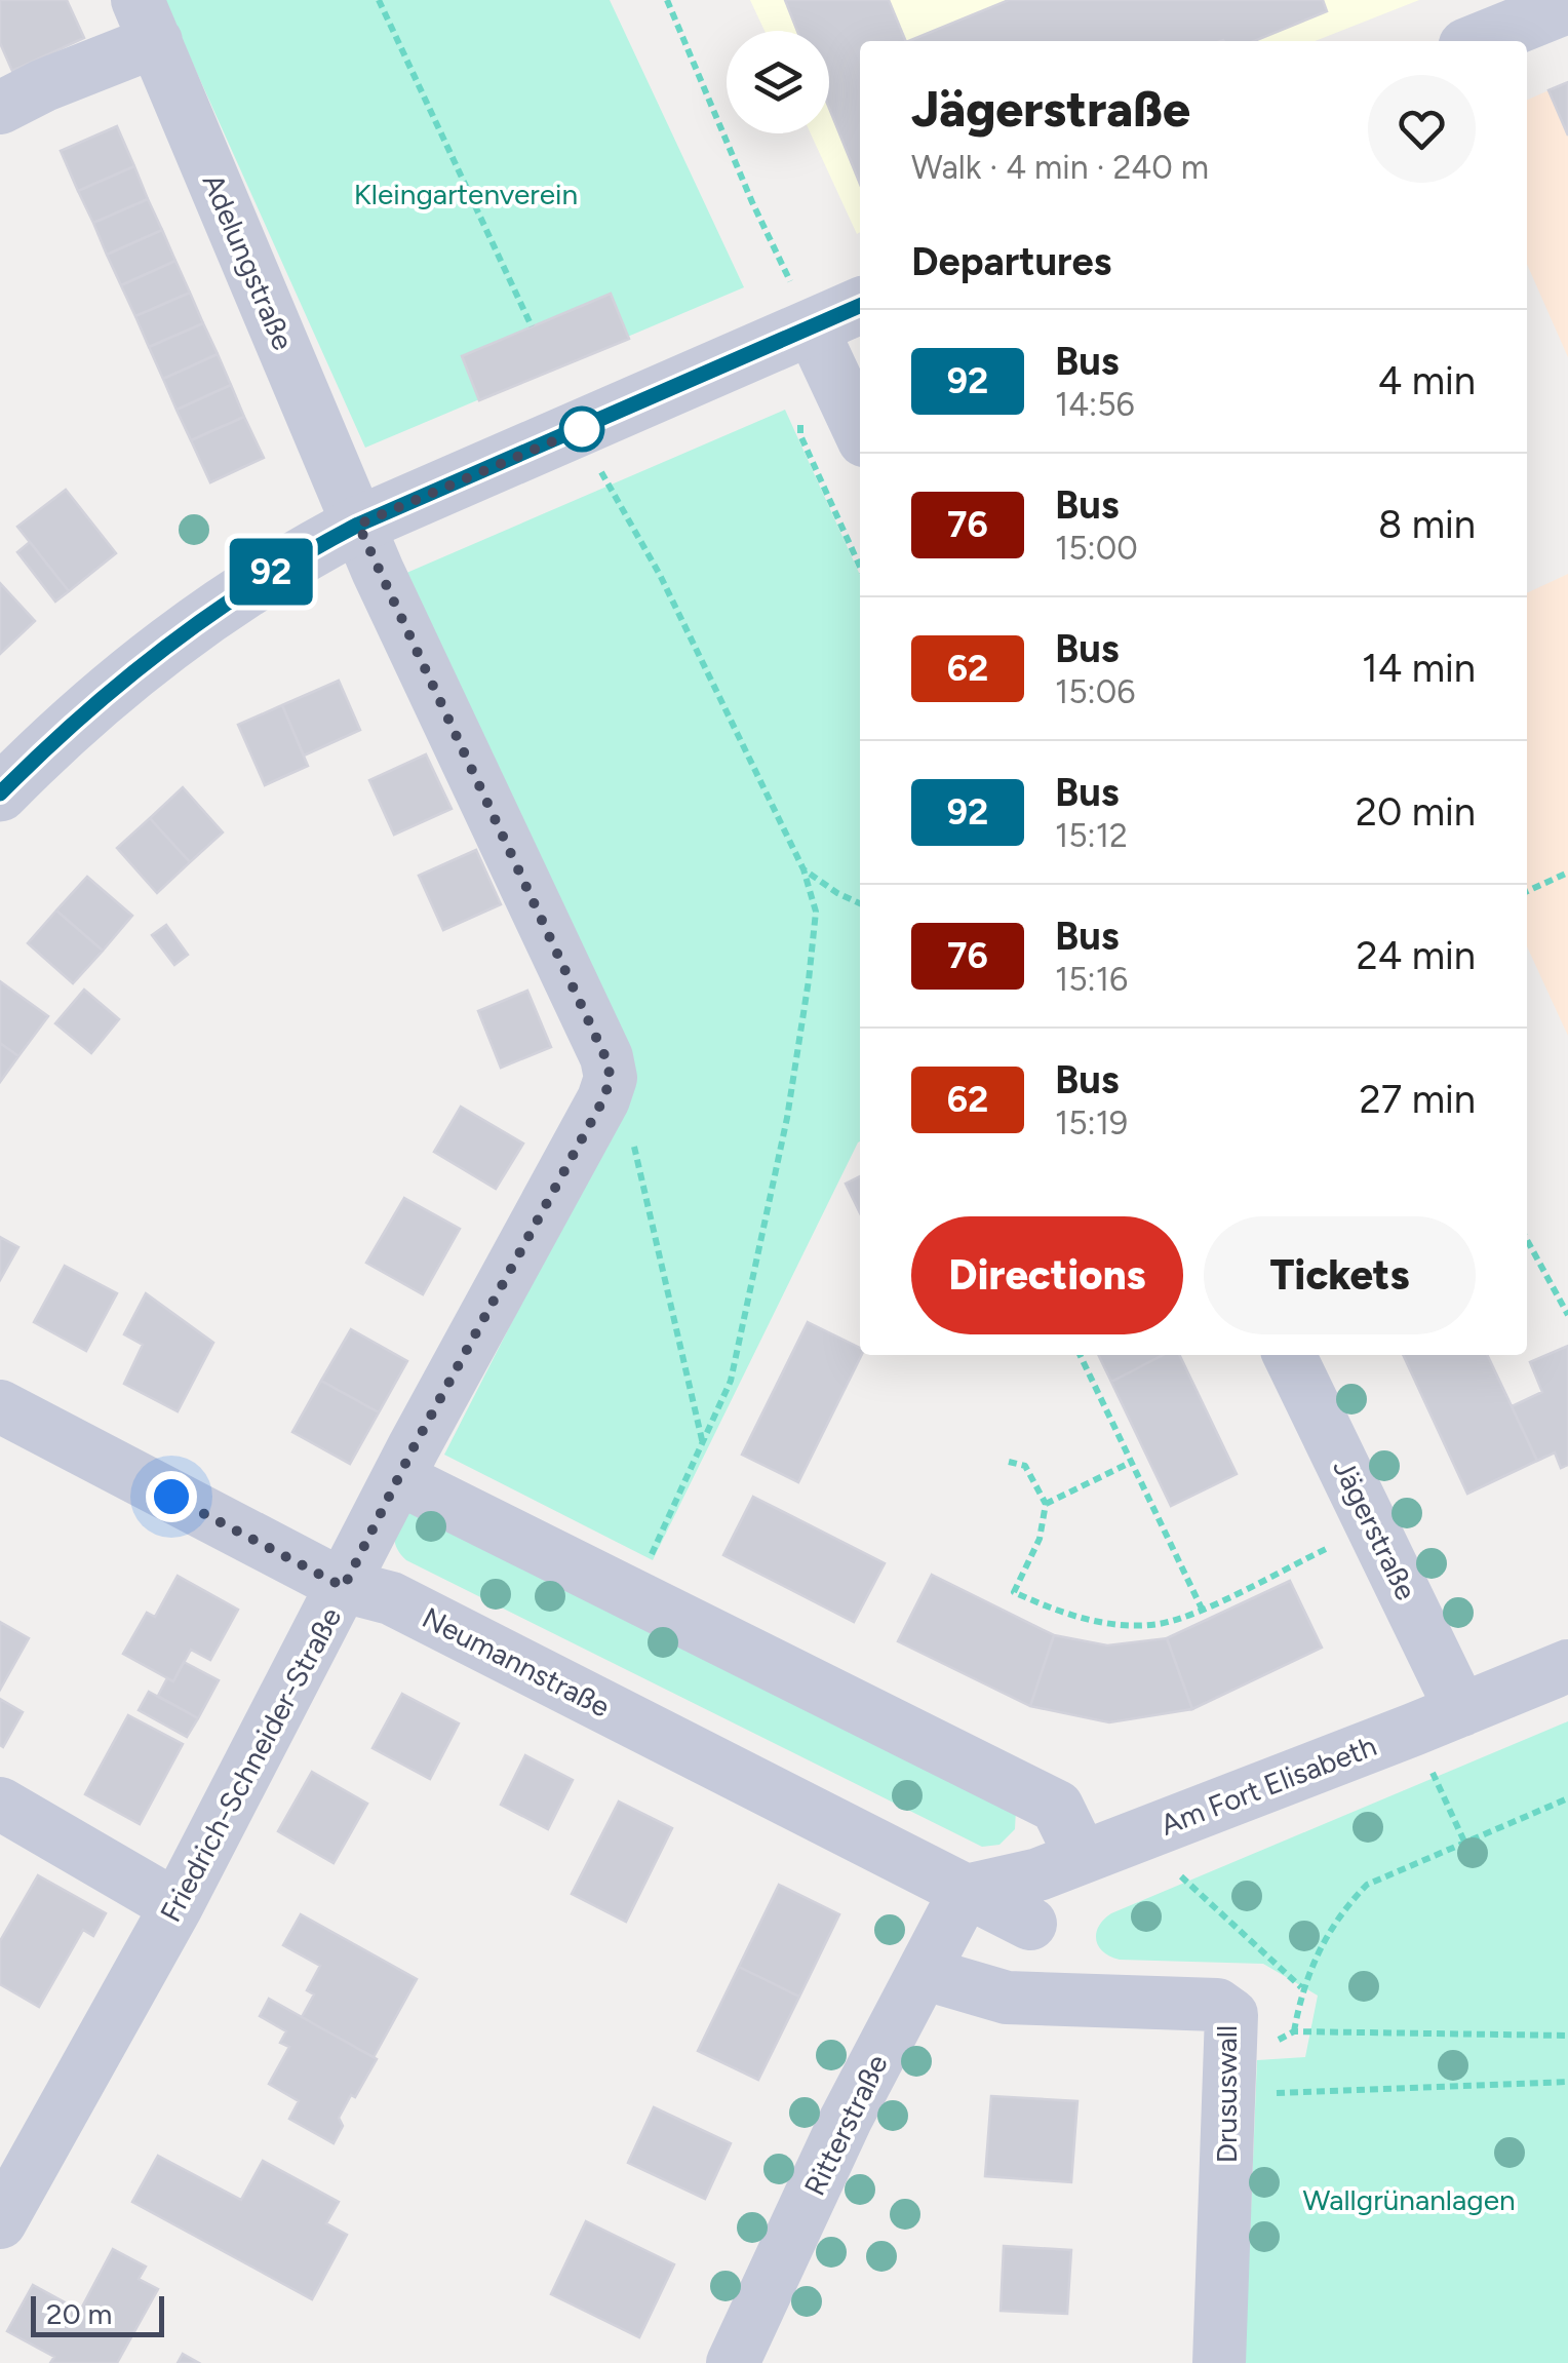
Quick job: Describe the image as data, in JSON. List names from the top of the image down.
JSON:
{
  "streets": {
    "street": [
      "Adelungstraße",
      "Jägerstraße",
      "Neumannstraße",
      "Friedrich-Schneider-Straße",
      "Am Fort Elisabeth",
      "Drususwall",
      "Ritterstraße"
    ]
  },
  "crossings": [
    ["Jägerstraße", "Am Fort Elisabeth"],
    ["Neumannstraße", "Friedrich-Schneider-Straße"],
    ["Neumannstraße", "Am Fort Elisabeth"],
    ["Neumannstraße", "Ritterstraße"],
    ["Am Fort Elisabeth", "Ritterstraße"],
    ["Drususwall", "Ritterstraße"]
  ],
  "parks": ["Kleingartenverein", "Wallgrünanlagen"],
  "lines": ["bus line 92"],
  "scale_bar": "20 m",
  "page": {
    "on_map": "92",
    "heading": [
      ["Jägerstraße", "Walk · 4 min · 240 m"],
      "Departures"
    ],
    "list": [
      {
        "mark": "92",
        "name": "Bus",
        "note": "14:56",
        "value": "4 min"
      },
      {
        "mark": "76",
        "name": "Bus",
        "note": "15:00",
        "value": "8 min"
      },
      {
        "mark": "62",
        "name": "Bus",
        "note": "15:06",
        "value": "14 min"
      },
      {
        "mark": "92",
        "name": "Bus",
        "note": "15:12",
        "value": "20 min"
      },
      {
        "mark": "76",
        "name": "Bus",
        "note": "15:16",
        "value": "24 min"
      },
      {
        "mark": "62",
        "name": "Bus",
        "note": "15:19",
        "value": "27 min"
      }
    ],
    "buttons": ["Directions", "Tickets"],
    "scale": "20 m"
  }
}
